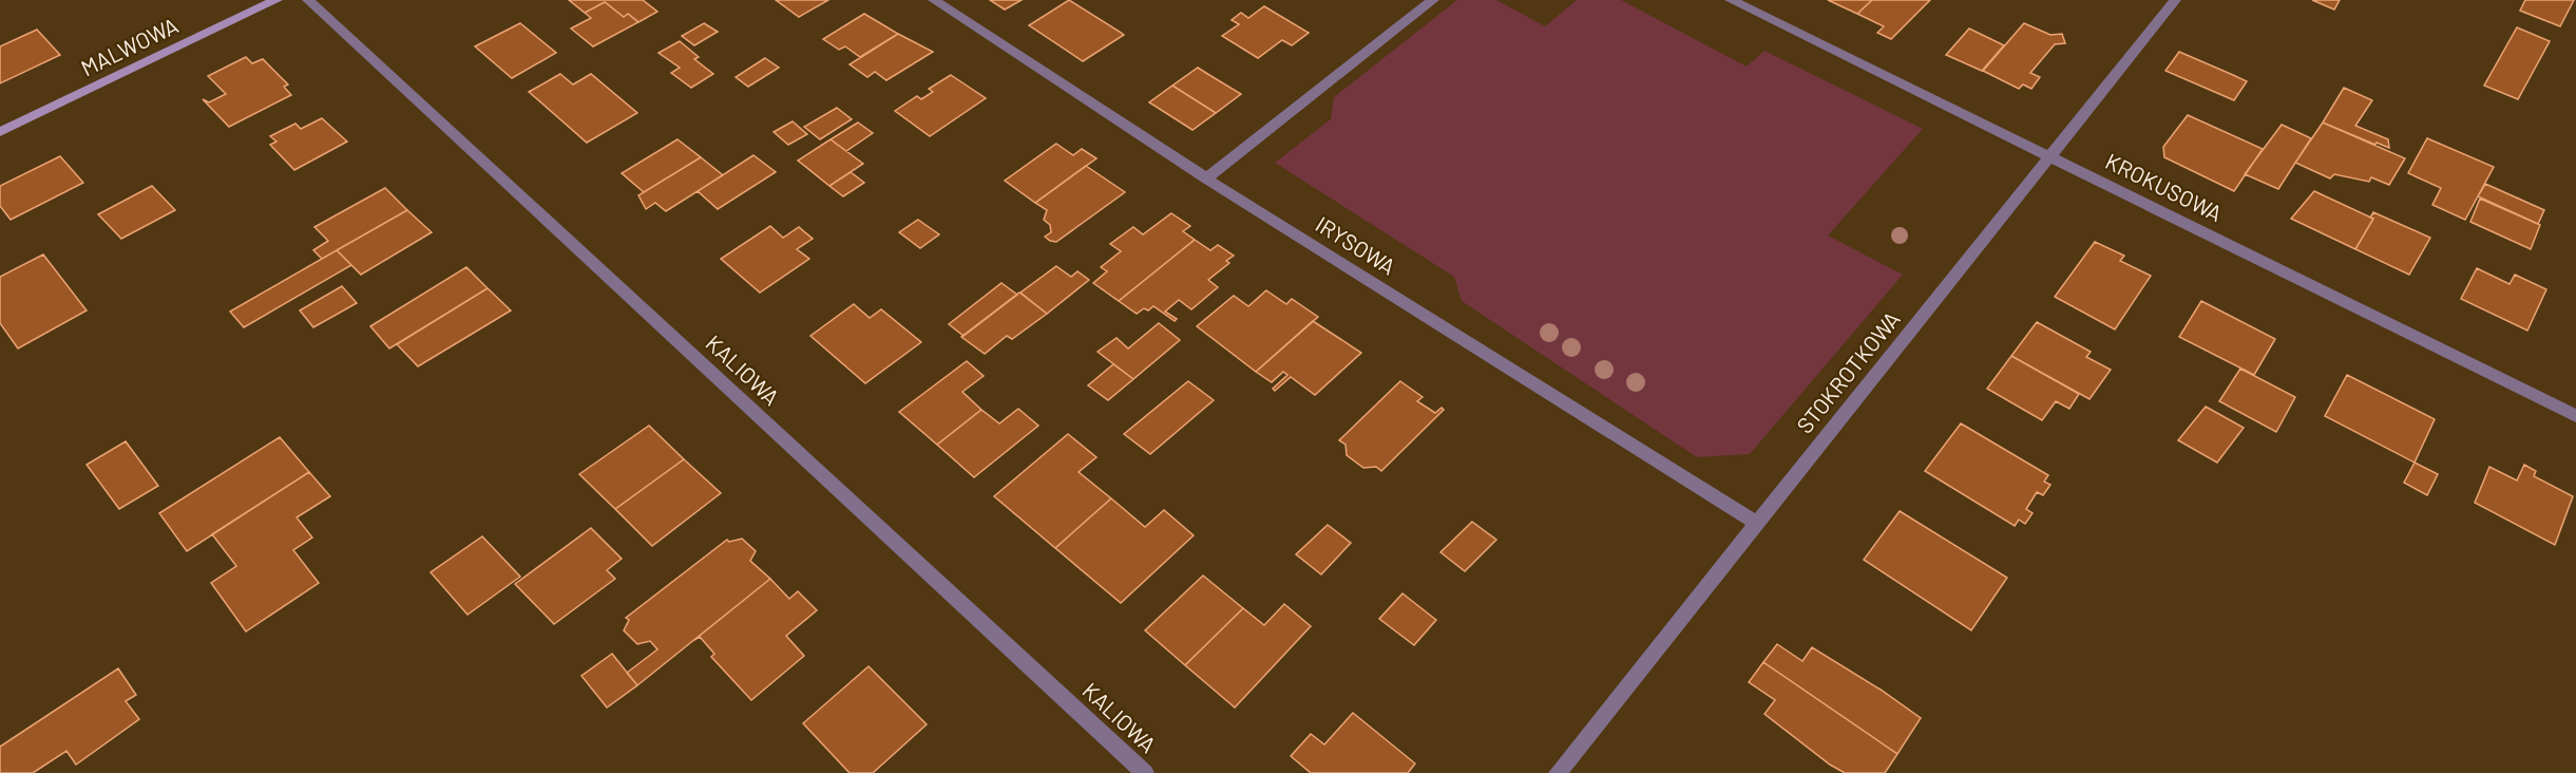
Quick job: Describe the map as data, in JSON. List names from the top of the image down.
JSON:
{
  "streets": {
    "street": [
      "MALWOWA",
      "KROKUSOWA",
      "IRYSOWA",
      "KALIOWA",
      "STOKROTKOWA"
    ]
  },
  "crossings": [
    ["KROKUSOWA", "STOKROTKOWA"],
    ["IRYSOWA", "STOKROTKOWA"]
  ]
}
